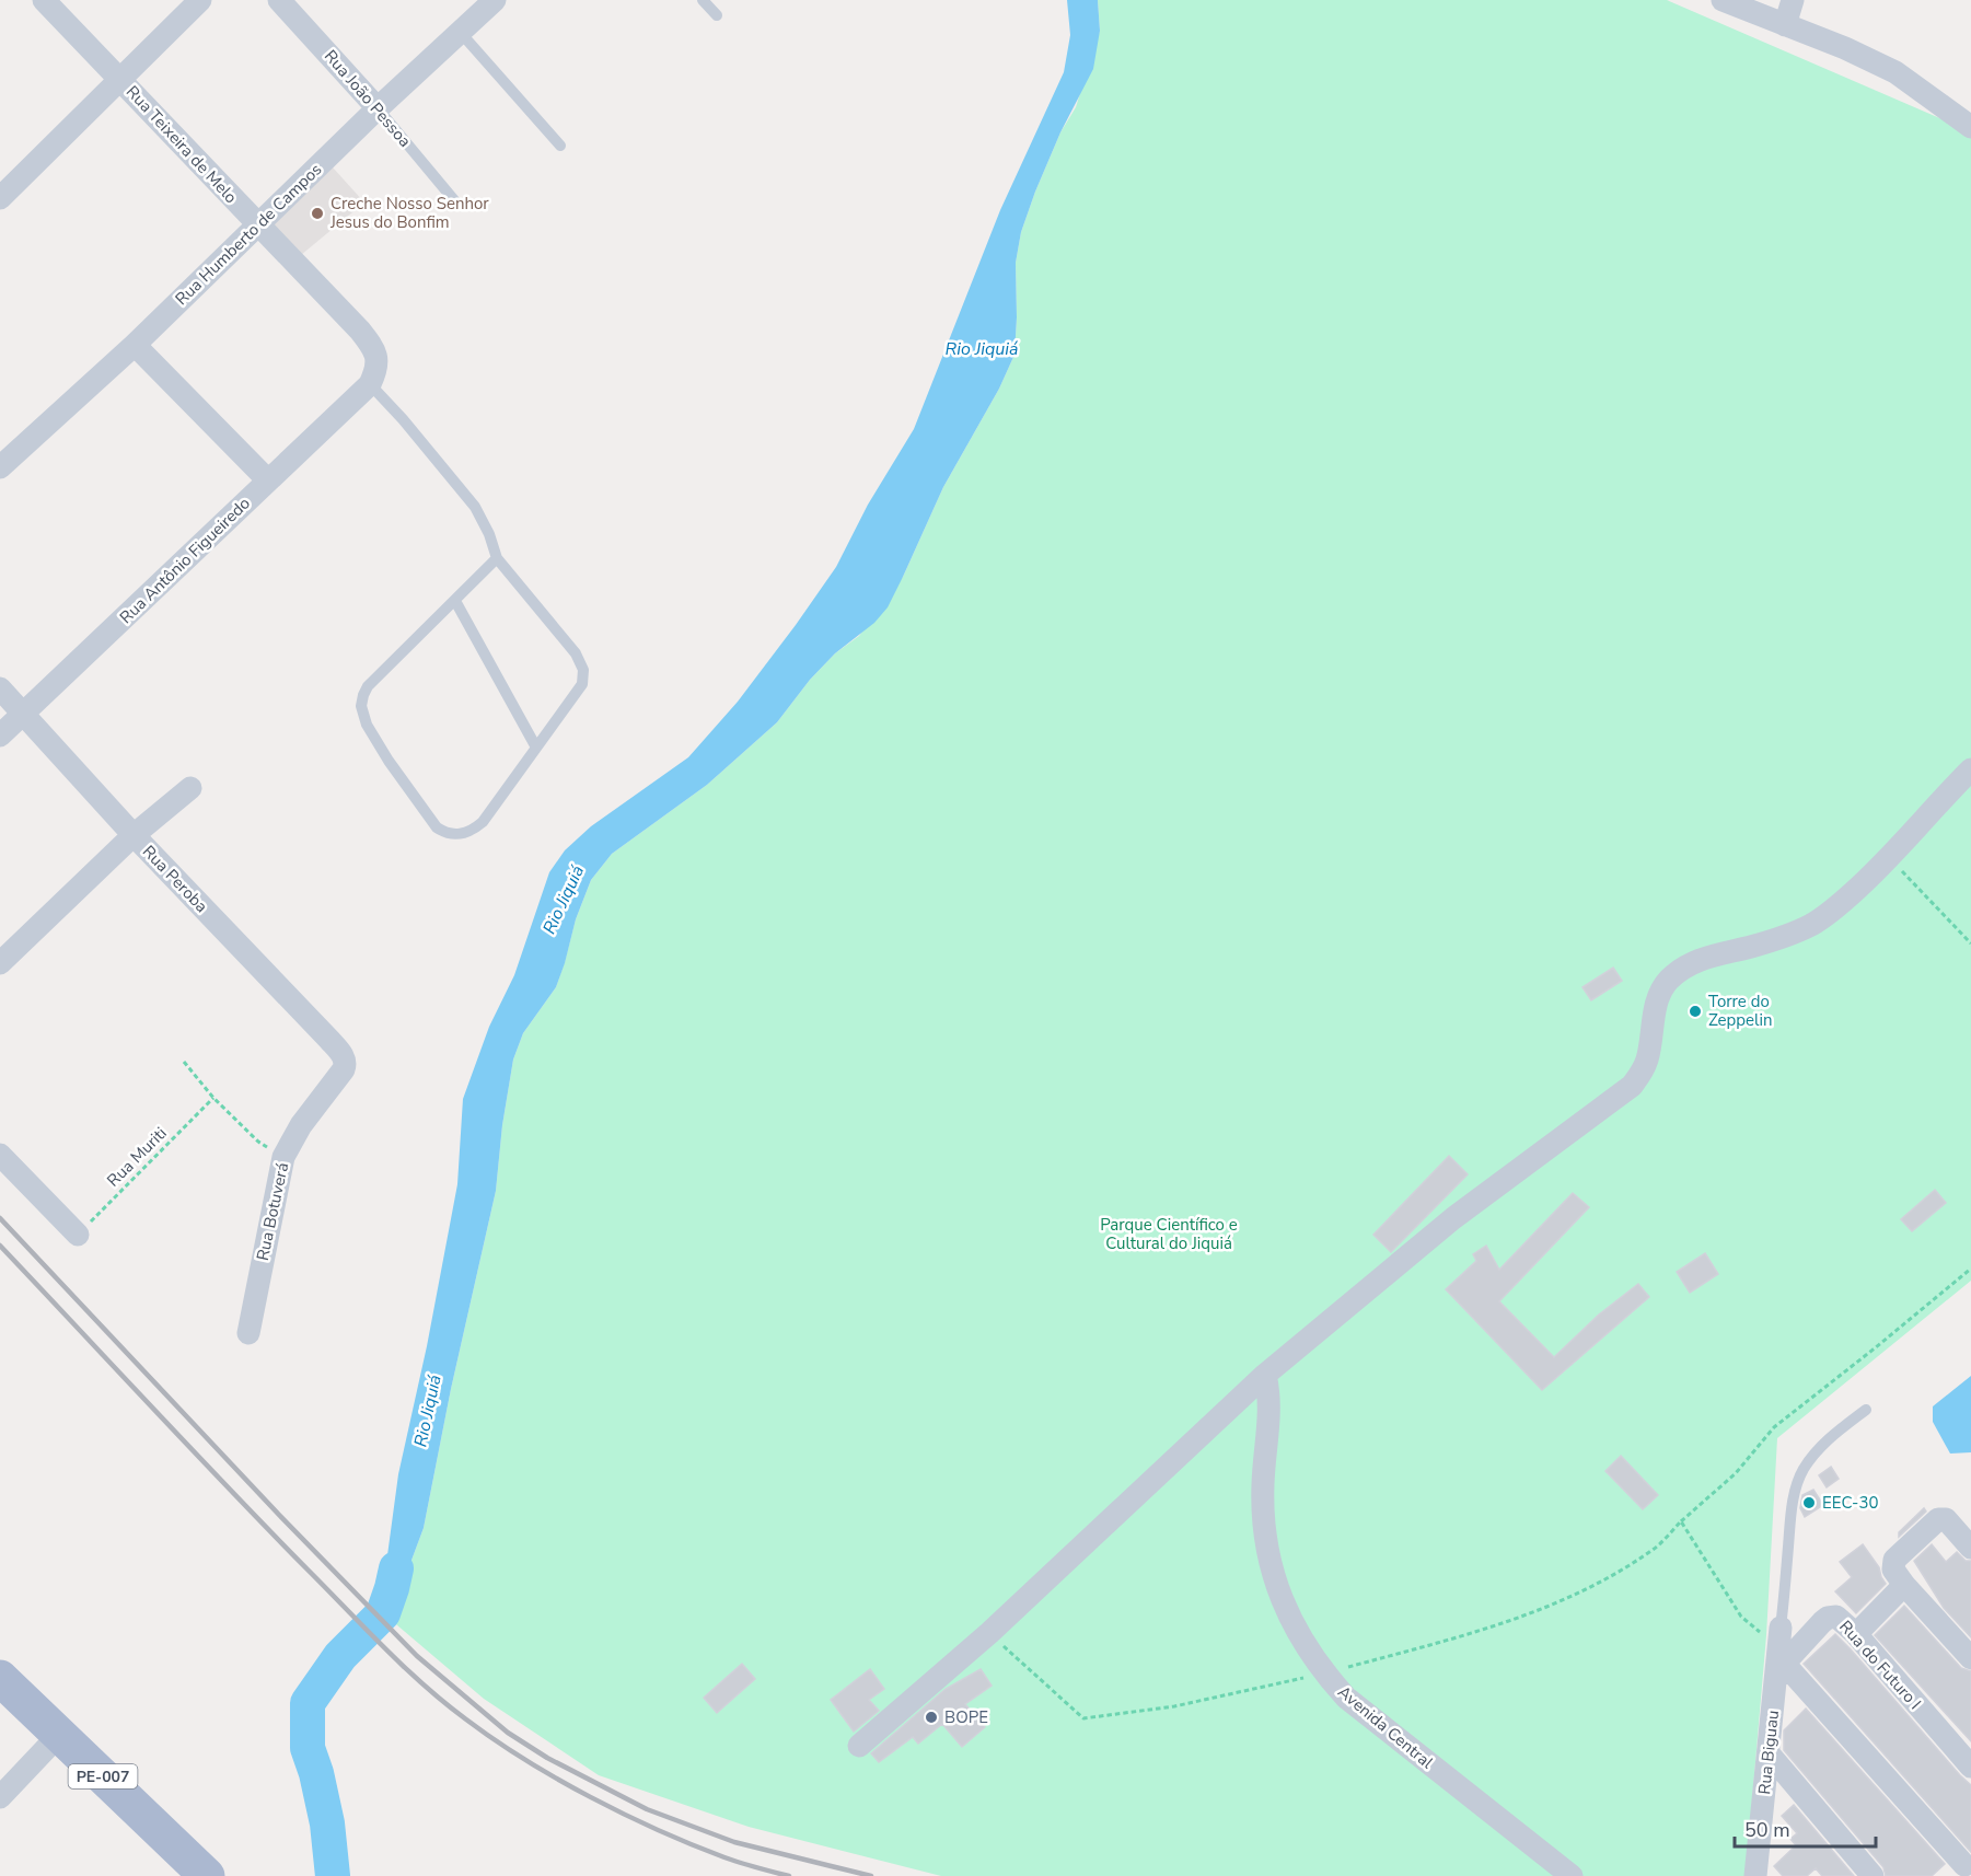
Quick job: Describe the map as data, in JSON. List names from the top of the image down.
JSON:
{
  "streets": {
    "main road": ["PE-007"],
    "street": [
      "Rua João Pessoa",
      "Rua Teixeira de Melo",
      "Rua Humberto de Campos",
      "Rua Antônio Figueiredo",
      "Rua Peroba",
      "Rua Botuverá",
      "Rua do Futuro I",
      "Avenida Central",
      "Rua Biguau"
    ],
    "path": ["Rua Muriti"]
  },
  "crossings": [
    ["Rua João Pessoa", "Rua Humberto de Campos"],
    ["Rua Teixeira de Melo", "Rua Humberto de Campos"],
    ["Rua Teixeira de Melo", "Rua Antônio Figueiredo"],
    ["Rua Antônio Figueiredo", "Rua Peroba"],
    ["Rua Peroba", "Rua Botuverá"],
    ["Rua do Futuro I", "Rua Biguau"]
  ],
  "water": ["Rio Jiquiá"],
  "parks": ["Parque Científico e Cultural do Jiquiá"],
  "places": [
    "Creche Nosso Senhor Jesus do Bonfim",
    "Torre do Zeppelin",
    "EEC-30",
    "BOPE"
  ],
  "scale_bar": "50 m"
}
